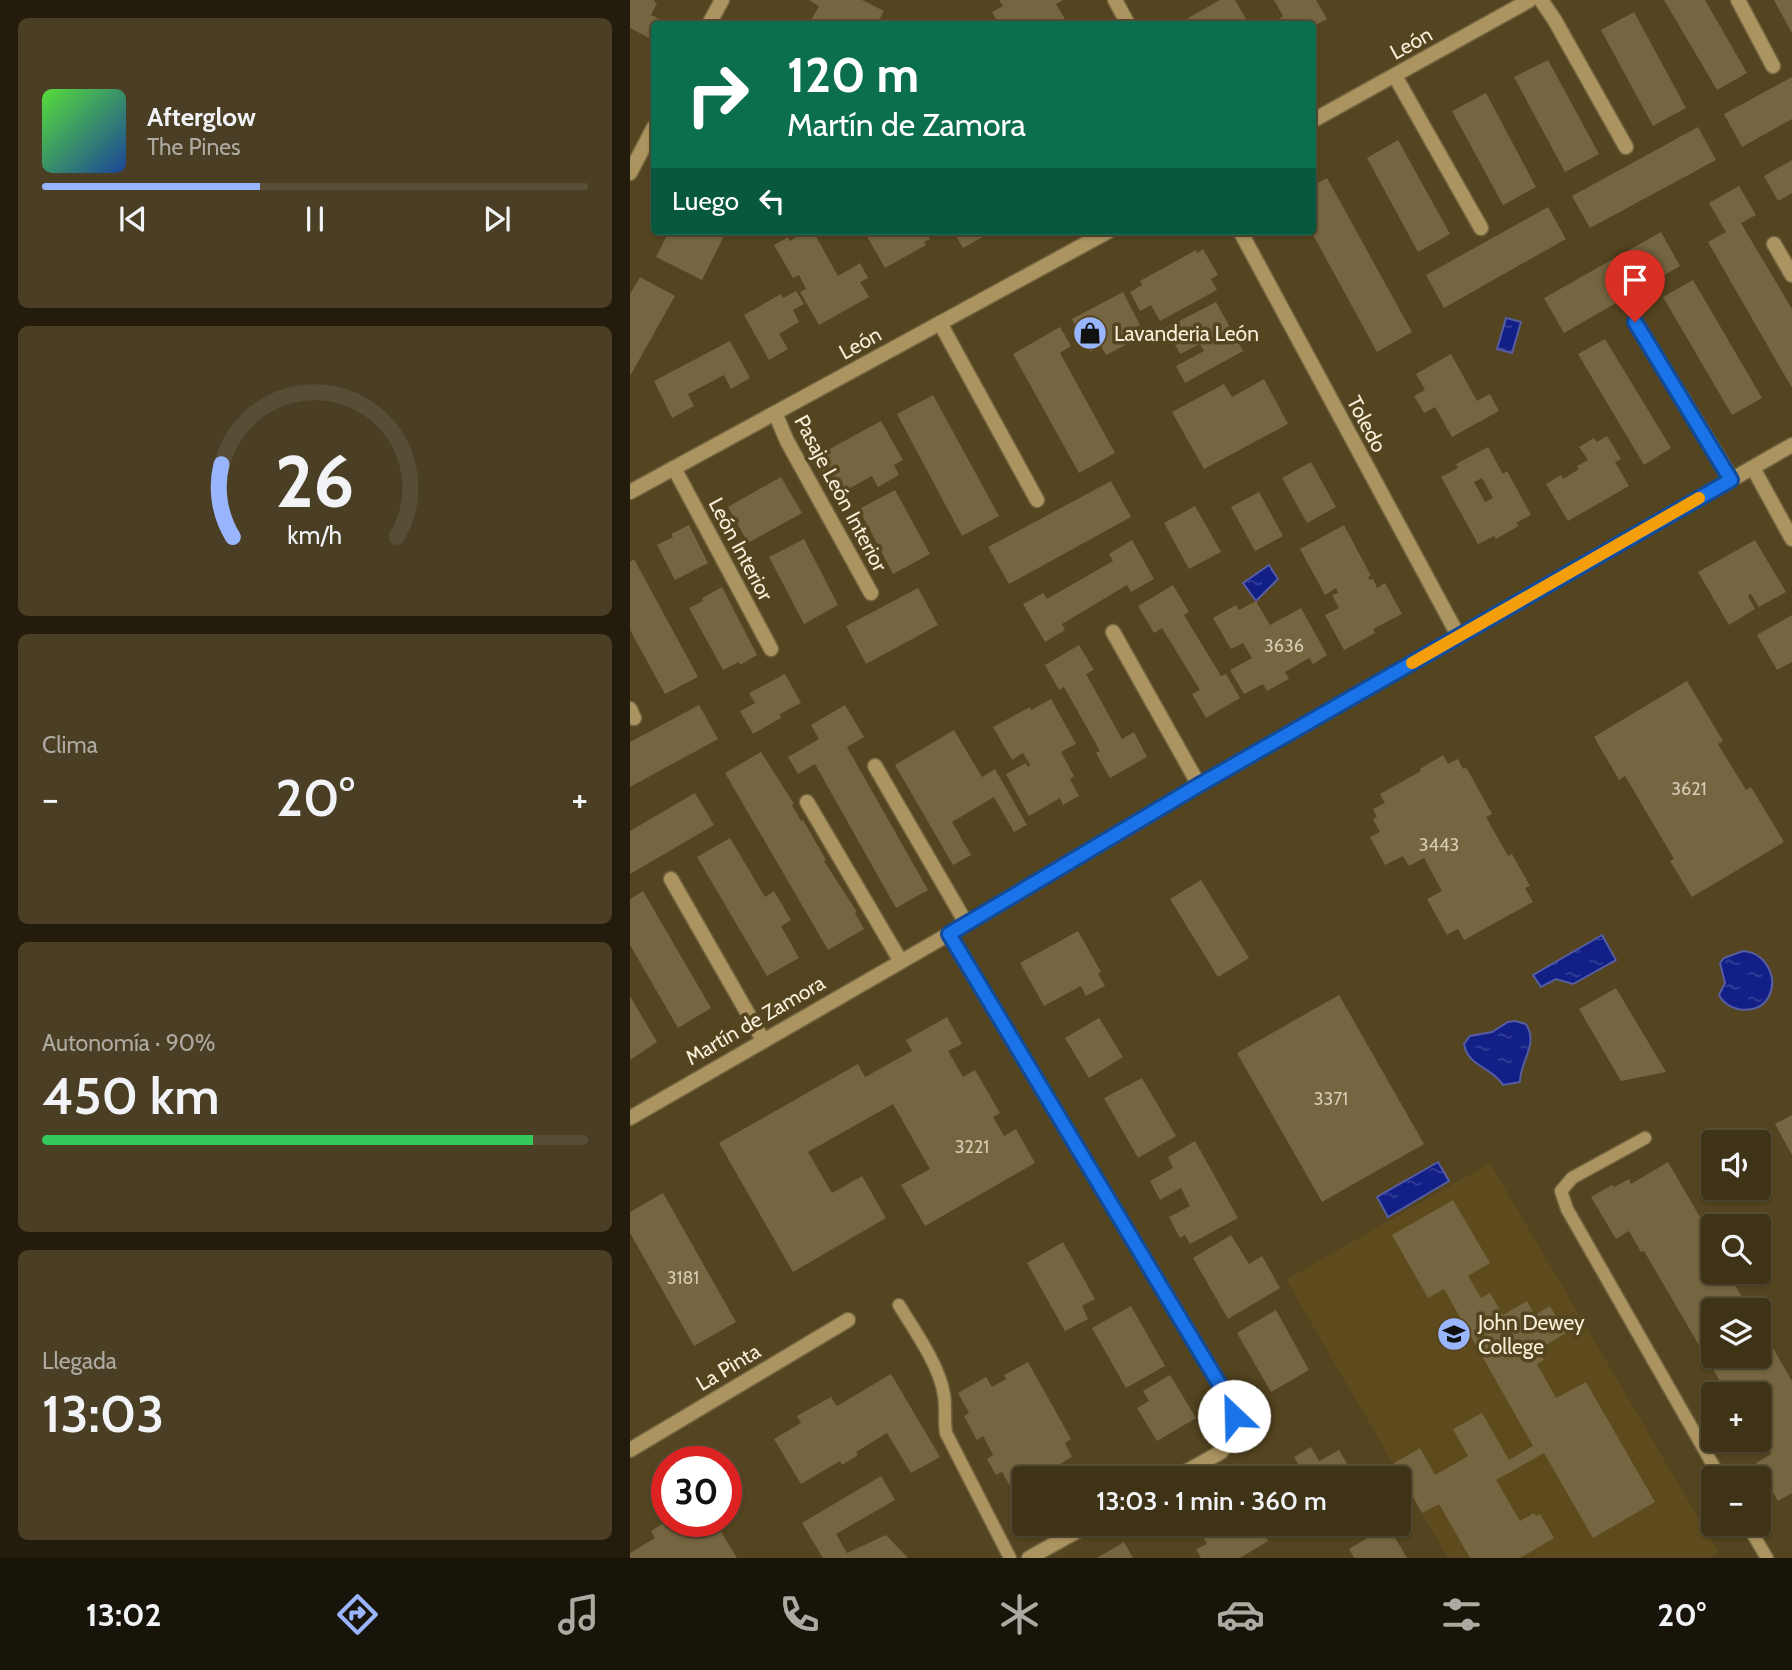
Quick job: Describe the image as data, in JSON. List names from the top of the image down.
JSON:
{
  "streets": {
    "street": [
      "León",
      "Toledo",
      "Pasaje León Interior",
      "León Interior",
      "Martín de Zamora",
      "La Pinta"
    ]
  },
  "crossings": [
    ["León", "Pasaje León Interior"],
    ["León", "León Interior"],
    ["Toledo", "Martín de Zamora"]
  ],
  "places": {
    "shop": ["Lavanderia León"],
    "school or university": ["John Dewey College"]
  },
  "house_numbers": [
    "3636",
    "3621",
    "3443",
    "3371",
    "3221",
    "3181"
  ],
  "page": {
    "turn": ["120 m", "Martín de Zamora"],
    "song": ["Afterglow", "The Pines"],
    "then": "Luego",
    "tile": [
      "Clima",
      ["Autonomía · 90%", "450 km"],
      ["Llegada", "13:03"]
    ],
    "heat": ["−", "20°", "+"],
    "map_buttons": ["+", "−"],
    "limit": "30",
    "trip": "13:03 · 1 min · 360 m",
    "tabs": ["13:02", "20°"],
    "gauge": ["26", "km/h"]
  }
}
